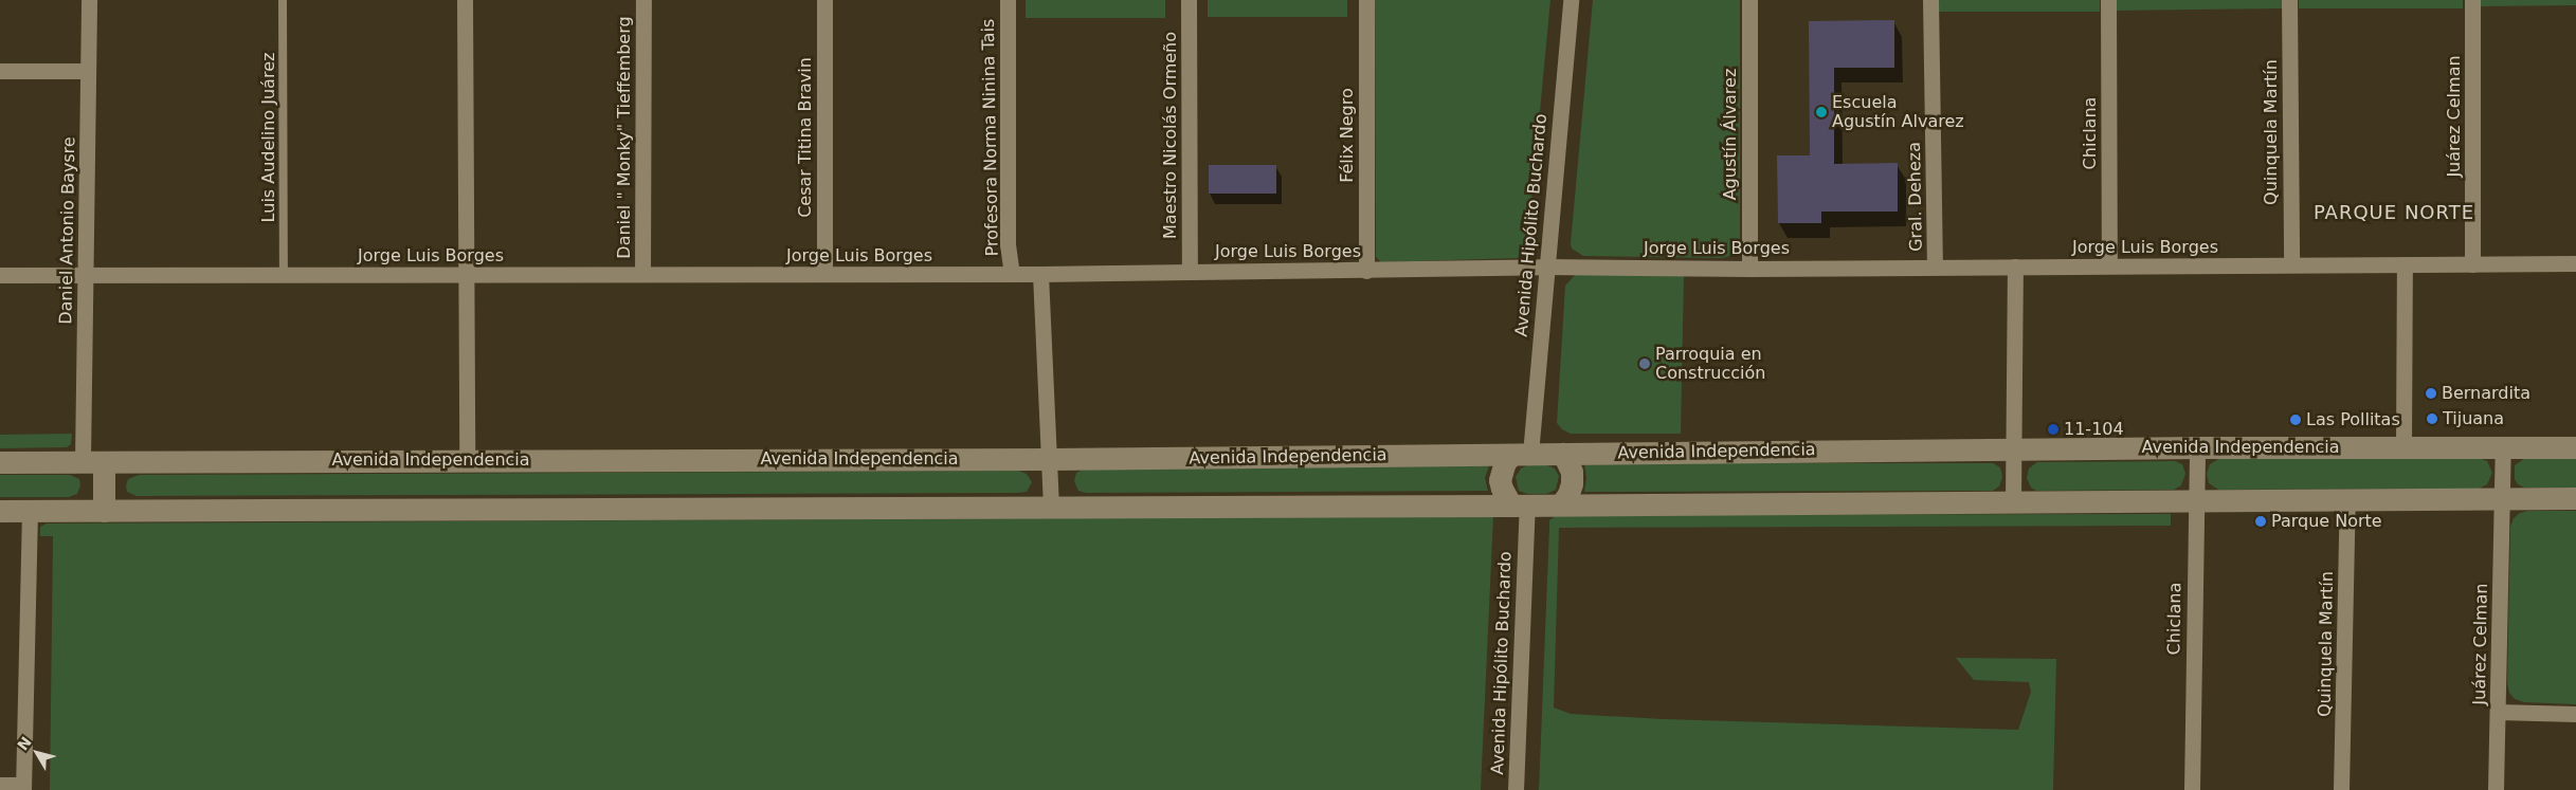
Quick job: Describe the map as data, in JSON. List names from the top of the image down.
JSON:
{
  "streets": {
    "main road": ["Avenida Independencia"],
    "street": [
      "Juárez Celman",
      "Quinquela Martín",
      "Chiclana",
      "Agustín Álvarez",
      "Maestro Nicolás Ormeño",
      "Félix Negro",
      "Daniel \" Monky\" Tieffemberg",
      "Cesar Titina Bravin",
      "Profesora Norma Ninina Tais",
      "Gral. Deheza",
      "Avenida Hipólito Buchardo",
      "Daniel Antonio Baysre",
      "Jorge Luis Borges"
    ],
    "lane": ["Luis Audelino Juárez"]
  },
  "crossings": [
    ["Juárez Celman", "Jorge Luis Borges"],
    ["Juárez Celman", "Avenida Independencia"],
    ["Quinquela Martín", "Jorge Luis Borges"],
    ["Chiclana", "Jorge Luis Borges"],
    ["Chiclana", "Avenida Independencia"],
    ["Agustín Álvarez", "Jorge Luis Borges"],
    ["Maestro Nicolás Ormeño", "Jorge Luis Borges"],
    ["Félix Negro", "Jorge Luis Borges"],
    ["Luis Audelino Juárez", "Jorge Luis Borges"],
    ["Daniel \" Monky\" Tieffemberg", "Jorge Luis Borges"],
    ["Cesar Titina Bravin", "Jorge Luis Borges"],
    ["Profesora Norma Ninina Tais", "Jorge Luis Borges"],
    ["Gral. Deheza", "Jorge Luis Borges"],
    ["Avenida Hipólito Buchardo", "Jorge Luis Borges"],
    ["Avenida Hipólito Buchardo", "Avenida Independencia"],
    ["Daniel Antonio Baysre", "Jorge Luis Borges"],
    ["Daniel Antonio Baysre", "Avenida Independencia"]
  ],
  "districts": ["PARQUE NORTE"],
  "places": [
    "Escuela Agustín Alvarez",
    "Parroquia en Construcción",
    "Bernardita",
    "Tijuana",
    "Las Pollitas",
    "11-104",
    "Parque Norte"
  ],
  "north": "top left"
}
